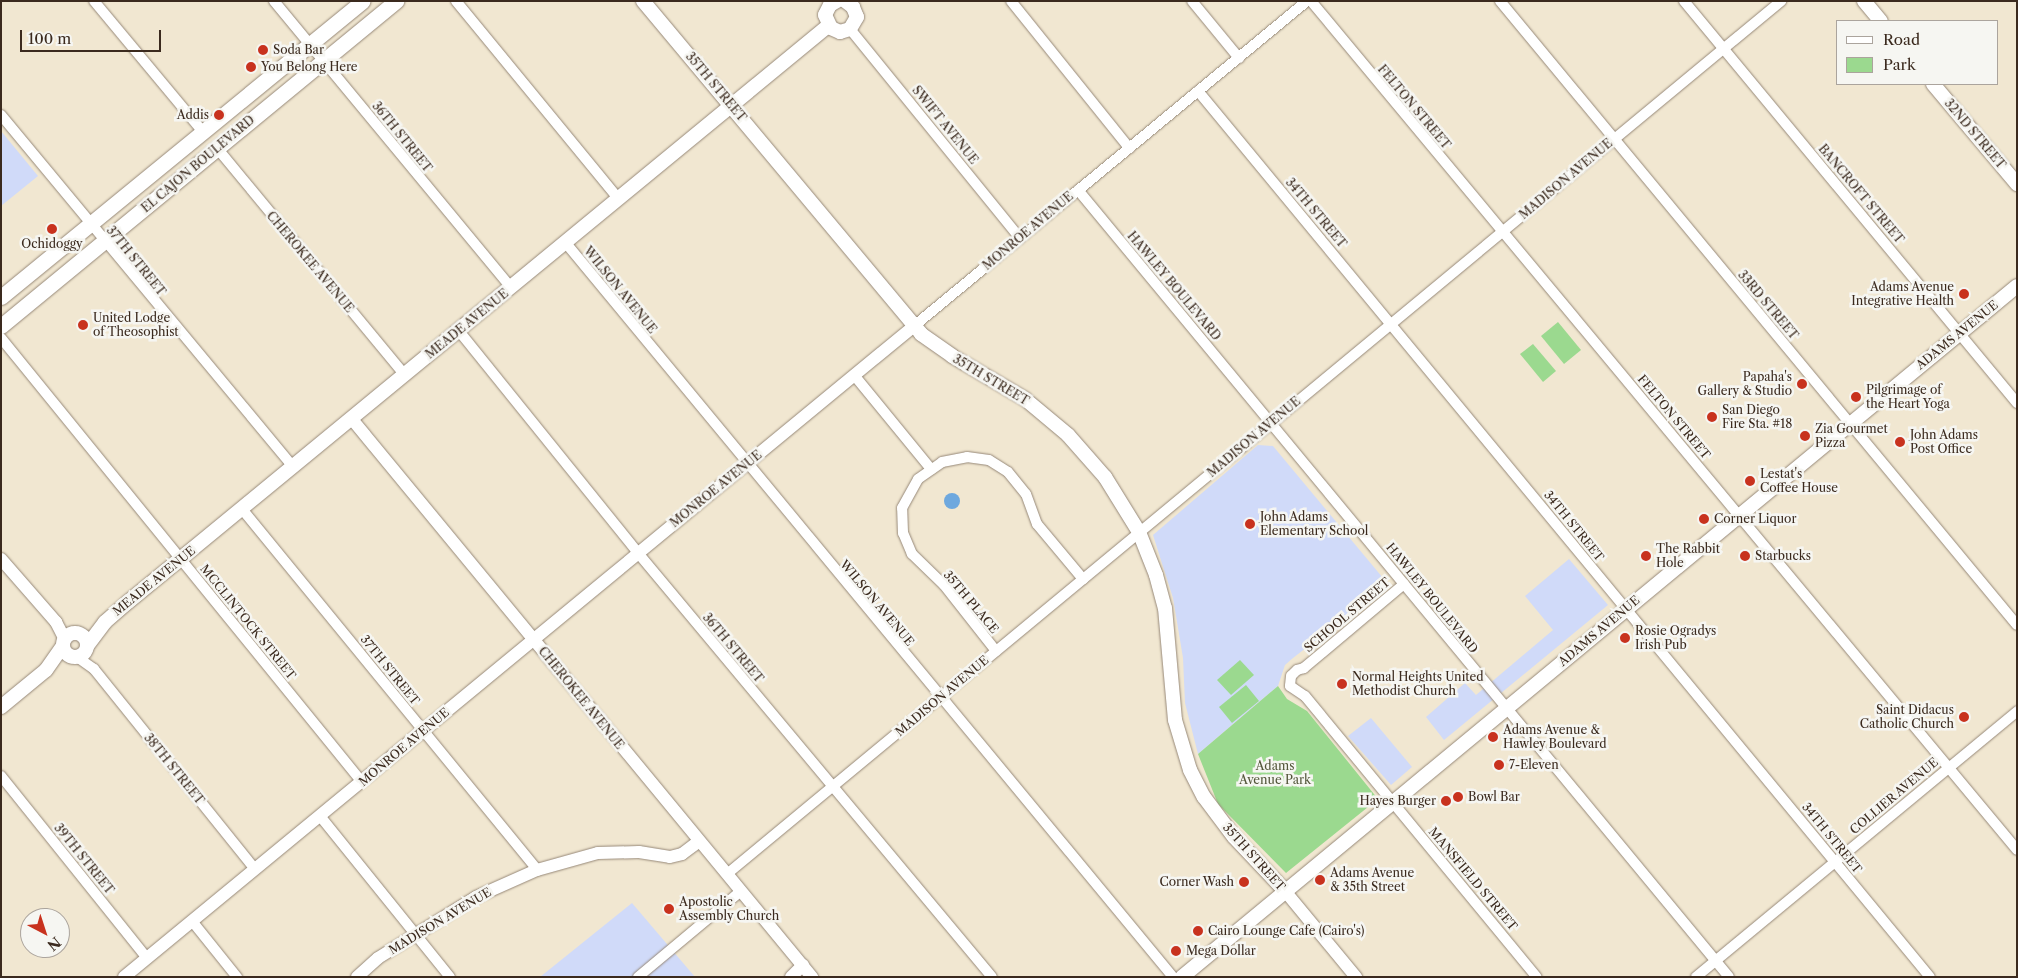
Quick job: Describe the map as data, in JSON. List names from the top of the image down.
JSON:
{
  "streets": {
    "main road": [
      "35TH STREET",
      "32ND STREET",
      "EL CAJON BOULEVARD",
      "MEADE AVENUE",
      "ADAMS AVENUE"
    ],
    "street": [
      "FELTON STREET",
      "SWIFT AVENUE",
      "36TH STREET",
      "MADISON AVENUE",
      "BANCROFT STREET",
      "34TH STREET",
      "MONROE AVENUE",
      "37TH STREET",
      "CHEROKEE AVENUE",
      "HAWLEY BOULEVARD",
      "WILSON AVENUE",
      "33RD STREET",
      "35TH PLACE",
      "SCHOOL STREET",
      "MCCLINTOCK STREET",
      "38TH STREET",
      "COLLIER AVENUE",
      "39TH STREET",
      "MANSFIELD STREET"
    ]
  },
  "crossings": [
    ["35TH STREET", "MADISON AVENUE"],
    ["35TH STREET", "MONROE AVENUE"],
    ["35TH STREET", "MEADE AVENUE"],
    ["35TH STREET", "ADAMS AVENUE"],
    ["FELTON STREET", "MADISON AVENUE"],
    ["FELTON STREET", "MONROE AVENUE"],
    ["FELTON STREET", "ADAMS AVENUE"],
    ["FELTON STREET", "COLLIER AVENUE"],
    ["SWIFT AVENUE", "MONROE AVENUE"],
    ["SWIFT AVENUE", "MEADE AVENUE"],
    ["36TH STREET", "EL CAJON BOULEVARD"],
    ["36TH STREET", "MADISON AVENUE"],
    ["36TH STREET", "MONROE AVENUE"],
    ["36TH STREET", "MEADE AVENUE"],
    ["EL CAJON BOULEVARD", "37TH STREET"],
    ["EL CAJON BOULEVARD", "CHEROKEE AVENUE"],
    ["MADISON AVENUE", "BANCROFT STREET"],
    ["MADISON AVENUE", "34TH STREET"],
    ["MADISON AVENUE", "37TH STREET"],
    ["MADISON AVENUE", "CHEROKEE AVENUE"],
    ["MADISON AVENUE", "HAWLEY BOULEVARD"],
    ["MADISON AVENUE", "WILSON AVENUE"],
    ["MADISON AVENUE", "33RD STREET"],
    ["MADISON AVENUE", "35TH PLACE"],
    ["BANCROFT STREET", "ADAMS AVENUE"],
    ["34TH STREET", "MONROE AVENUE"],
    ["34TH STREET", "ADAMS AVENUE"],
    ["34TH STREET", "COLLIER AVENUE"],
    ["MONROE AVENUE", "37TH STREET"],
    ["MONROE AVENUE", "CHEROKEE AVENUE"],
    ["MONROE AVENUE", "HAWLEY BOULEVARD"],
    ["MONROE AVENUE", "WILSON AVENUE"],
    ["MONROE AVENUE", "MCCLINTOCK STREET"],
    ["MONROE AVENUE", "38TH STREET"],
    ["MONROE AVENUE", "39TH STREET"],
    ["37TH STREET", "MEADE AVENUE"],
    ["CHEROKEE AVENUE", "MEADE AVENUE"],
    ["HAWLEY BOULEVARD", "ADAMS AVENUE"],
    ["HAWLEY BOULEVARD", "SCHOOL STREET"],
    ["HAWLEY BOULEVARD", "COLLIER AVENUE"],
    ["WILSON AVENUE", "MEADE AVENUE"],
    ["33RD STREET", "ADAMS AVENUE"],
    ["MEADE AVENUE", "MCCLINTOCK STREET"],
    ["MEADE AVENUE", "38TH STREET"],
    ["ADAMS AVENUE", "MANSFIELD STREET"],
    ["SCHOOL STREET", "MANSFIELD STREET"]
  ],
  "parks": ["Adams Avenue Park"],
  "places": [
    "Soda Bar",
    "You Belong Here",
    "Addis",
    "Ochidoggy",
    "Adams Avenue Integrative Health",
    "United Lodge of Theosophist",
    "Papaha's Gallery & Studio",
    "Pilgrimage of the Heart Yoga",
    "San Diego Fire Sta. #18",
    "Zia Gourmet Pizza",
    "John Adams Post Office",
    "Lestat's Coffee House",
    "Corner Liquor",
    "John Adams Elementary School",
    "The Rabbit Hole",
    "Starbucks",
    "Rosie Ogradys Irish Pub",
    "Normal Heights United Methodist Church",
    "Saint Didacus Catholic Church",
    "Adams Avenue & Hawley Boulevard",
    "7-Eleven",
    "Bowl Bar",
    "Hayes Burger",
    "Adams Avenue & 35th Street",
    "Corner Wash",
    "Apostolic Assembly Church",
    "Cairo Lounge Cafe (Cairo's)",
    "Mega Dollar"
  ],
  "legend": ["Road", "Park"],
  "scale_bar": "100 m",
  "north": "bottom right"
}
